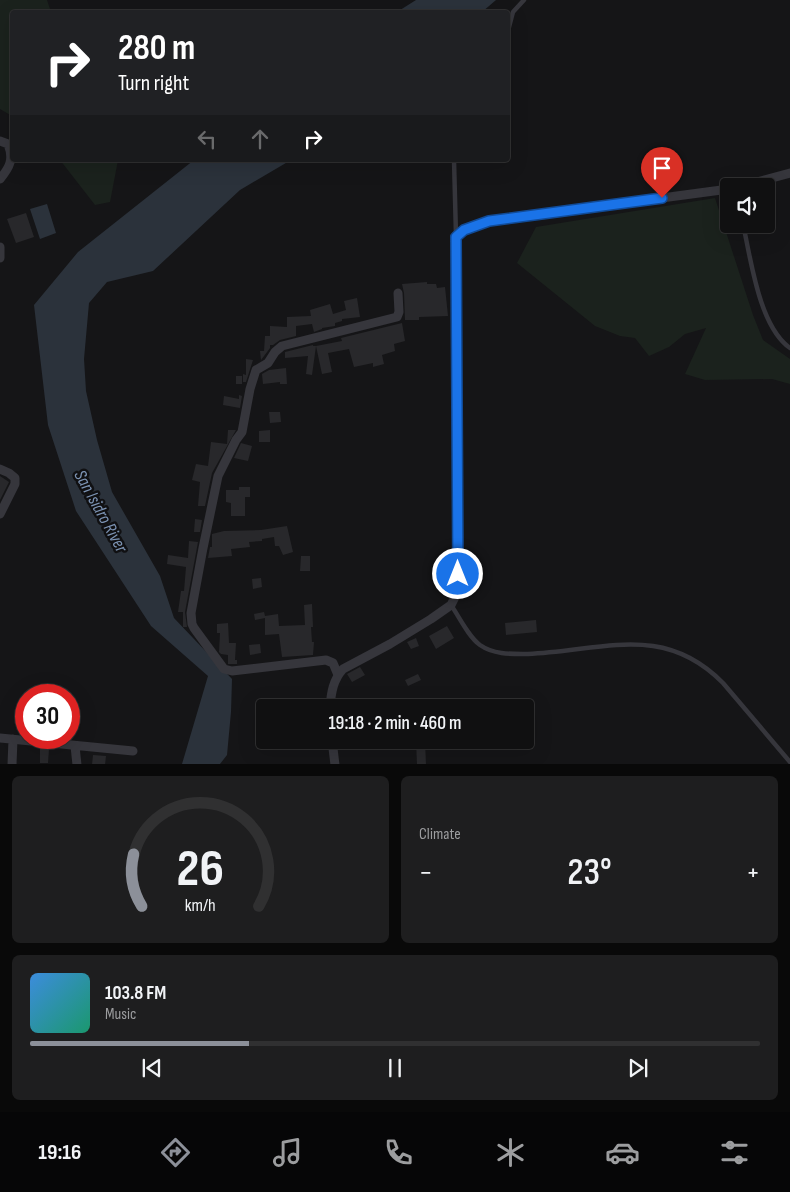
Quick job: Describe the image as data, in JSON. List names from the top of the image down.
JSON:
{
  "water": ["San Isidro River"],
  "page": {
    "turn": ["280 m", "Turn right"],
    "limit": "30",
    "trip": "19:18 · 2 min · 460 m",
    "tile": "Climate",
    "heat": ["−", "23°", "+"],
    "song": ["103.8 FM", "Music"],
    "tabs": "19:16",
    "gauge": ["26", "km/h"]
  }
}
